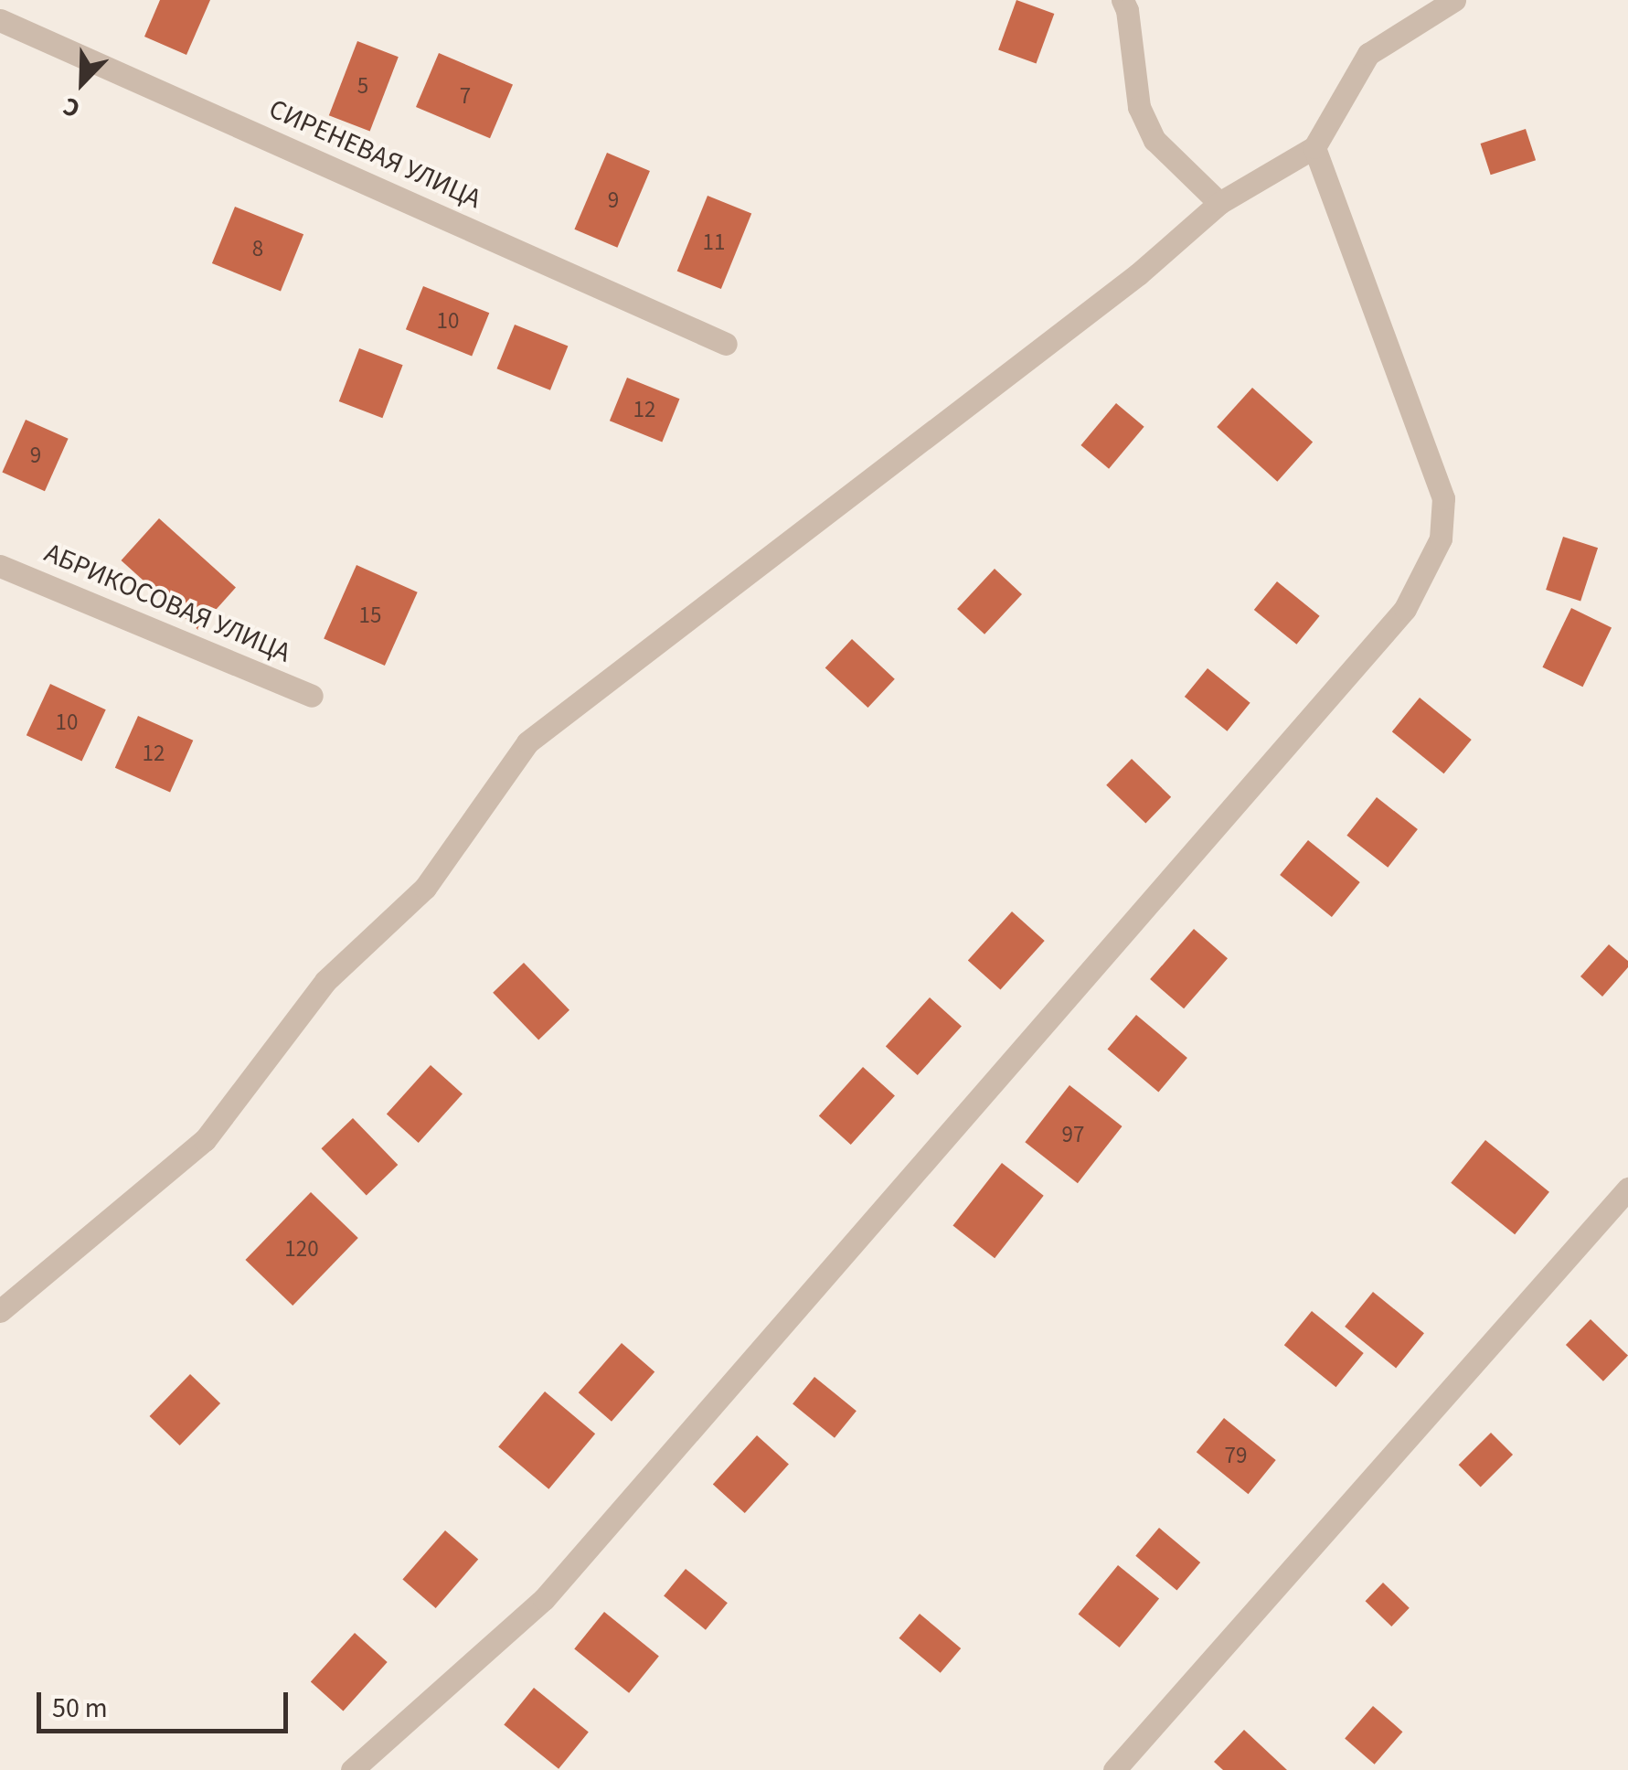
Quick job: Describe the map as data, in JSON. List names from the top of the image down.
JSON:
{
  "streets": {
    "street": ["СИРЕНЕВАЯ УЛИЦА", "АБРИКОСОВАЯ УЛИЦА"]
  },
  "house_numbers": [
    "5",
    "7",
    "9",
    "11",
    "8",
    "10",
    "12",
    "9",
    "15",
    "10",
    "12",
    "97",
    "120",
    "79"
  ],
  "scale_bar": "50 m",
  "north": "bottom left"
}
